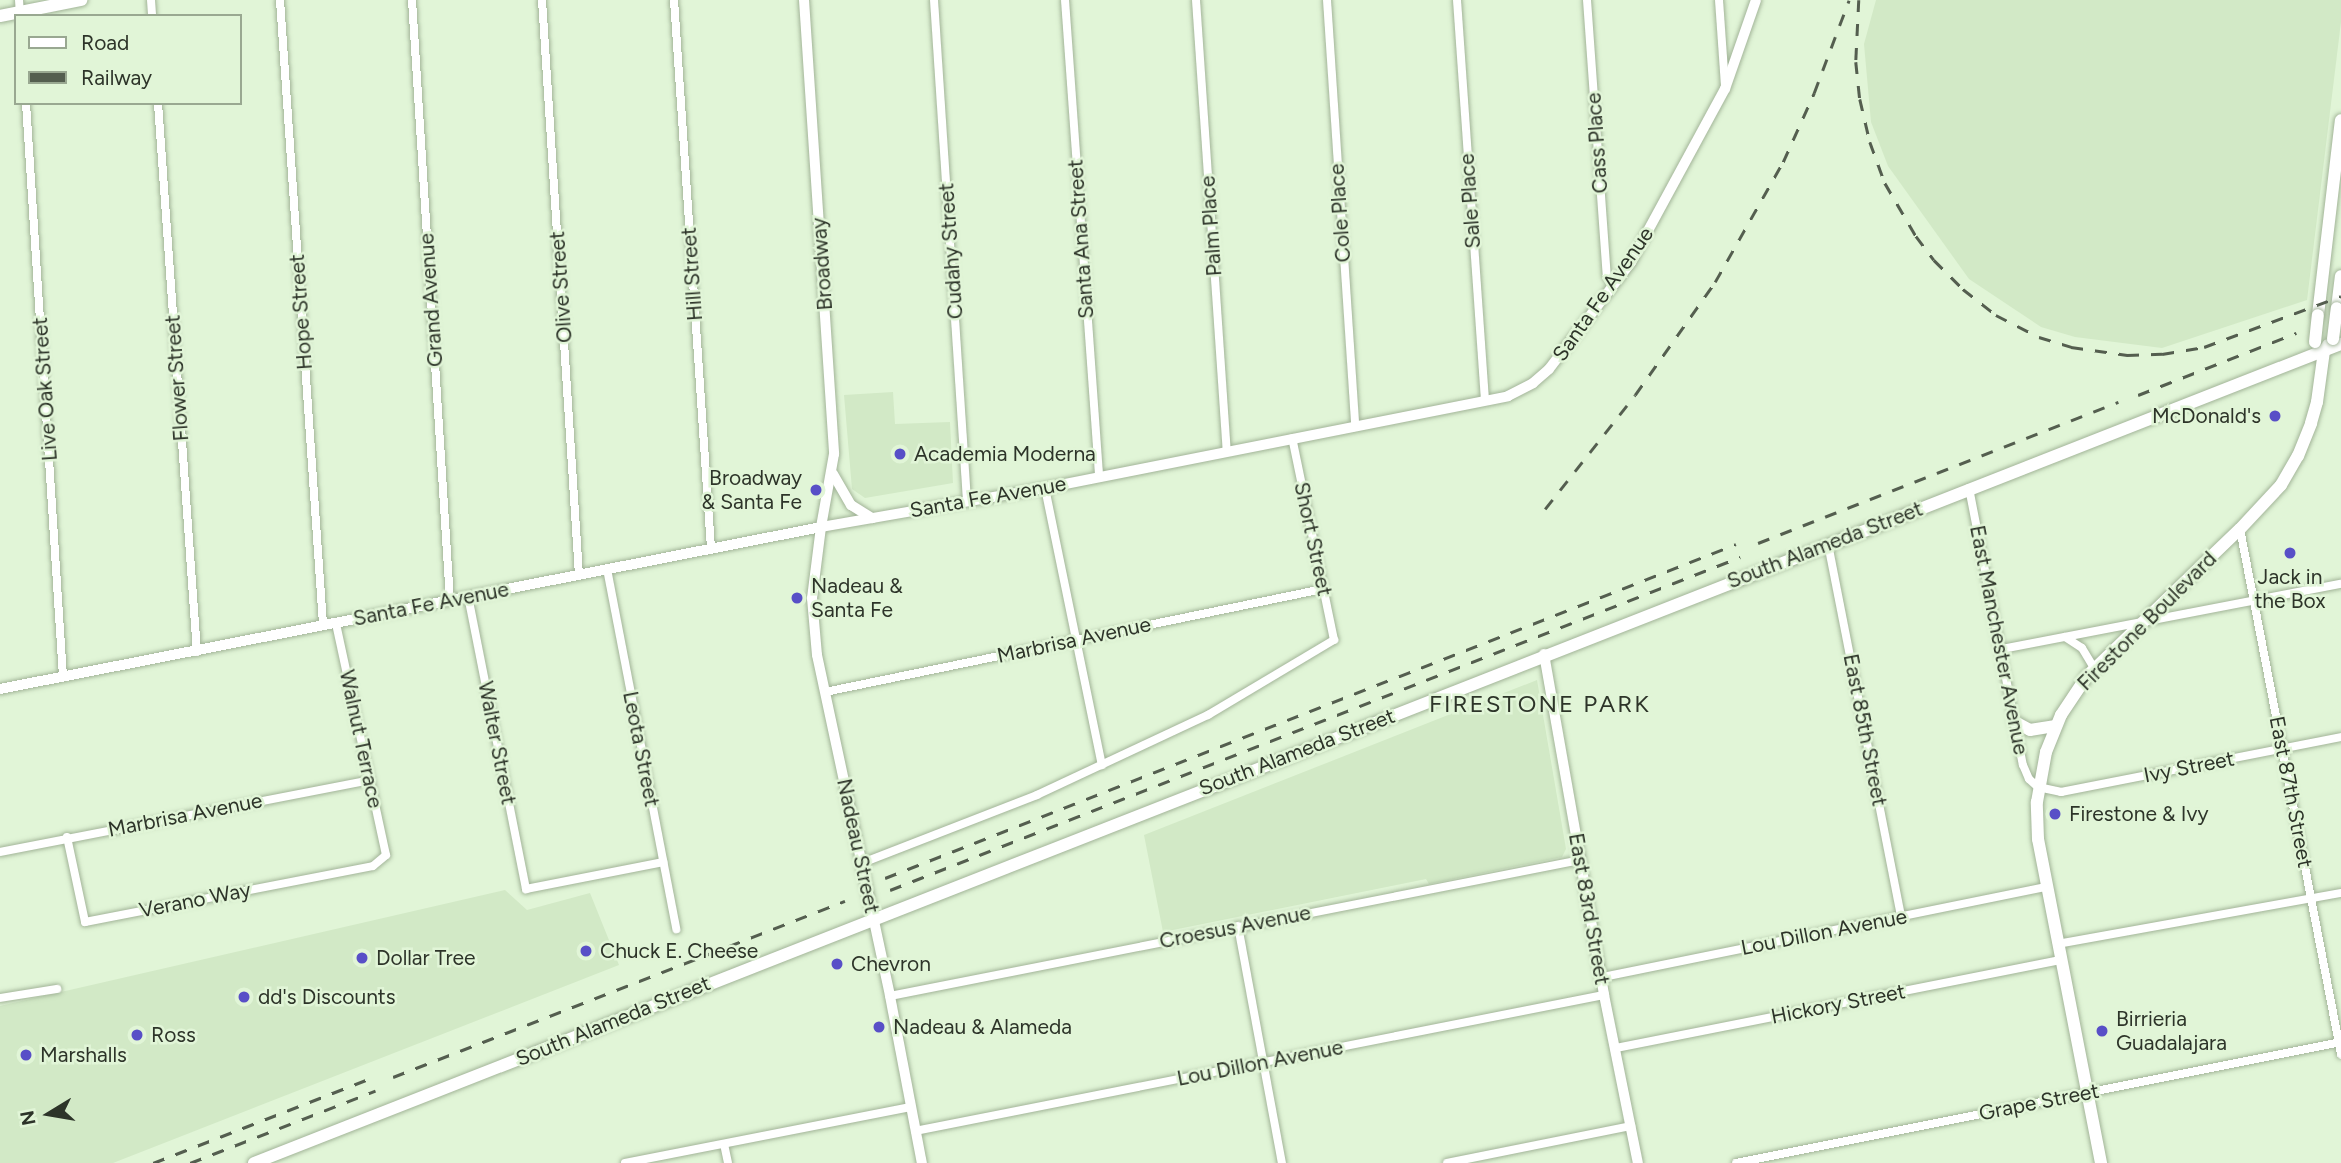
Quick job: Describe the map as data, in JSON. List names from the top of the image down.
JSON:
{
  "streets": {
    "main road": [
      "Santa Fe Avenue",
      "South Alameda Street",
      "Firestone Boulevard",
      "Nadeau Street"
    ],
    "street": [
      "Cass Place",
      "Sale Place",
      "Cole Place",
      "Palm Place",
      "Santa Ana Street",
      "Cudahy Street",
      "Broadway",
      "Hill Street",
      "Olive Street",
      "Grand Avenue",
      "Hope Street",
      "Flower Street",
      "Live Oak Street",
      "Short Street",
      "Marbrisa Avenue",
      "East Manchester Avenue",
      "East 85th Street",
      "Walnut Terrace",
      "Walter Street",
      "Leota Street",
      "Ivy Street",
      "East 87th Street",
      "Verano Way",
      "East 83rd Street",
      "Croesus Avenue",
      "Lou Dillon Avenue",
      "Hickory Street",
      "Grape Street"
    ]
  },
  "crossings": [
    ["Cass Place", "Santa Fe Avenue"],
    ["Sale Place", "Santa Fe Avenue"],
    ["Cole Place", "Santa Fe Avenue"],
    ["Palm Place", "Santa Fe Avenue"],
    ["Santa Ana Street", "Santa Fe Avenue"],
    ["Cudahy Street", "Santa Fe Avenue"],
    ["Broadway", "Santa Fe Avenue"],
    ["Broadway", "Nadeau Street"],
    ["Hill Street", "Santa Fe Avenue"],
    ["Olive Street", "Santa Fe Avenue"],
    ["Santa Fe Avenue", "Grand Avenue"],
    ["Santa Fe Avenue", "Hope Street"],
    ["Santa Fe Avenue", "Flower Street"],
    ["Santa Fe Avenue", "Live Oak Street"],
    ["Santa Fe Avenue", "Short Street"],
    ["Santa Fe Avenue", "Walnut Terrace"],
    ["Santa Fe Avenue", "Walter Street"],
    ["Santa Fe Avenue", "Leota Street"],
    ["Santa Fe Avenue", "Nadeau Street"],
    ["Short Street", "Marbrisa Avenue"],
    ["South Alameda Street", "Firestone Boulevard"],
    ["South Alameda Street", "East Manchester Avenue"],
    ["South Alameda Street", "East 85th Street"],
    ["South Alameda Street", "Nadeau Street"],
    ["South Alameda Street", "East 83rd Street"],
    ["Firestone Boulevard", "East Manchester Avenue"],
    ["Firestone Boulevard", "Ivy Street"],
    ["Firestone Boulevard", "East 87th Street"],
    ["Firestone Boulevard", "Lou Dillon Avenue"],
    ["Firestone Boulevard", "Hickory Street"],
    ["Firestone Boulevard", "Grape Street"],
    ["Marbrisa Avenue", "Walnut Terrace"],
    ["Marbrisa Avenue", "Nadeau Street"],
    ["Marbrisa Avenue", "Verano Way"],
    ["East Manchester Avenue", "Ivy Street"],
    ["East 85th Street", "Lou Dillon Avenue"],
    ["Walnut Terrace", "Verano Way"],
    ["Walter Street", "Leota Street"],
    ["Ivy Street", "East 87th Street"],
    ["East 87th Street", "Grape Street"],
    ["Nadeau Street", "Croesus Avenue"],
    ["Nadeau Street", "Lou Dillon Avenue"],
    ["East 83rd Street", "Croesus Avenue"],
    ["East 83rd Street", "Lou Dillon Avenue"],
    ["East 83rd Street", "Hickory Street"]
  ],
  "districts": ["FIRESTONE PARK"],
  "places": [
    "McDonald's",
    "Academia Moderna",
    "Broadway & Santa Fe",
    "Jack in the Box",
    "Nadeau & Santa Fe",
    "Firestone & Ivy",
    "Chuck E. Cheese",
    "Dollar Tree",
    "Chevron",
    "dd's Discounts",
    "Nadeau & Alameda",
    "Birrieria Guadalajara",
    "Ross",
    "Marshalls"
  ],
  "legend": ["Road", "Railway"],
  "north": "left"
}
